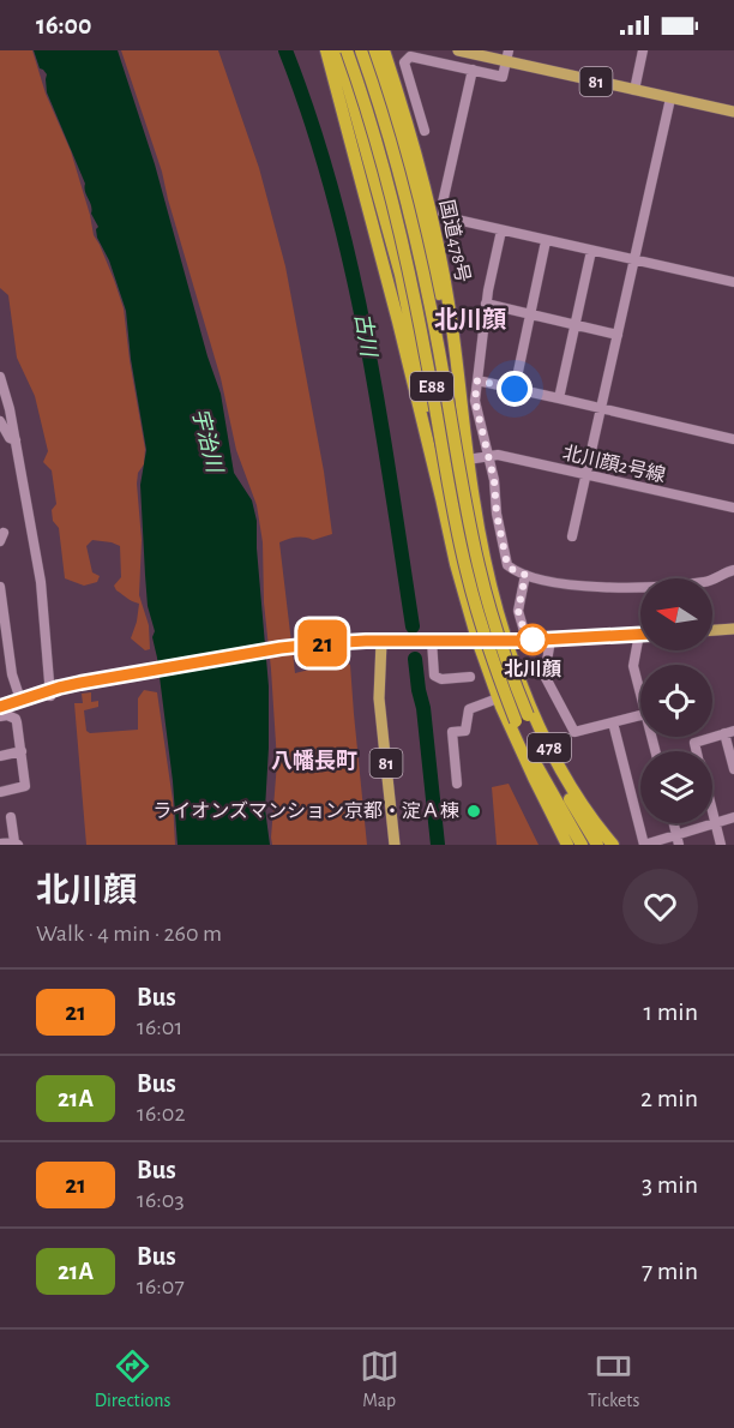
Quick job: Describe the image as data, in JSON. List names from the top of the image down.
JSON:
{
  "streets": {
    "highway": ["国道478号", "E88", "478"],
    "main road": ["81"],
    "street": ["北川顔2号線"]
  },
  "crossings": [
    ["国道478号", "北川顔2号線"]
  ],
  "districts": ["北川顔", "八幡長町"],
  "water": ["古川", "宇治川"],
  "places": ["北川顔", "ライオンズマンション京都・淀Ａ棟"],
  "lines": ["bus line 21"],
  "north": "left",
  "page": {
    "status": "16:00",
    "on_map": "21",
    "heading": ["北川顔", "Walk · 4 min · 260 m"],
    "list": [
      {
        "mark": "21",
        "name": "Bus",
        "note": "16:01",
        "value": "1 min"
      },
      {
        "mark": "21A",
        "name": "Bus",
        "note": "16:02",
        "value": "2 min"
      },
      {
        "mark": "21",
        "name": "Bus",
        "note": "16:03",
        "value": "3 min"
      },
      {
        "mark": "21A",
        "name": "Bus",
        "note": "16:07",
        "value": "7 min"
      }
    ],
    "tabs": ["Directions", "Map", "Tickets"]
  }
}
